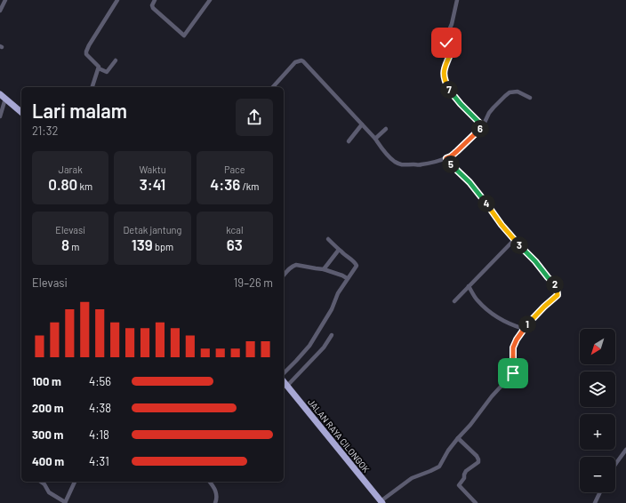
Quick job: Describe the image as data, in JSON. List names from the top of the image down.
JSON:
{
  "streets": {
    "highway": ["JALAN RAYA CILONGOK"]
  },
  "north": "bottom left",
  "page": {
    "pins": [
      "7",
      "6",
      "5",
      "4",
      "3",
      "2",
      "1"
    ],
    "heading": ["Lari malam", "21:32"],
    "stats": [
      ["Jarak", "0.80 km"],
      ["Waktu", "3:41"],
      ["Pace", "4:36 /km"],
      ["Elevasi", "8 m"],
      ["Detak jantung", "139 bpm"],
      ["kcal", "63"]
    ],
    "chart": ["Elevasi", "19–26 m"],
    "map_buttons": ["+", "−"],
    "list": [
      {
        "name": "100 m",
        "note": "4:56"
      },
      {
        "name": "200 m",
        "note": "4:38"
      },
      {
        "name": "300 m",
        "note": "4:18"
      },
      {
        "name": "400 m",
        "note": "4:31"
      }
    ]
  }
}
